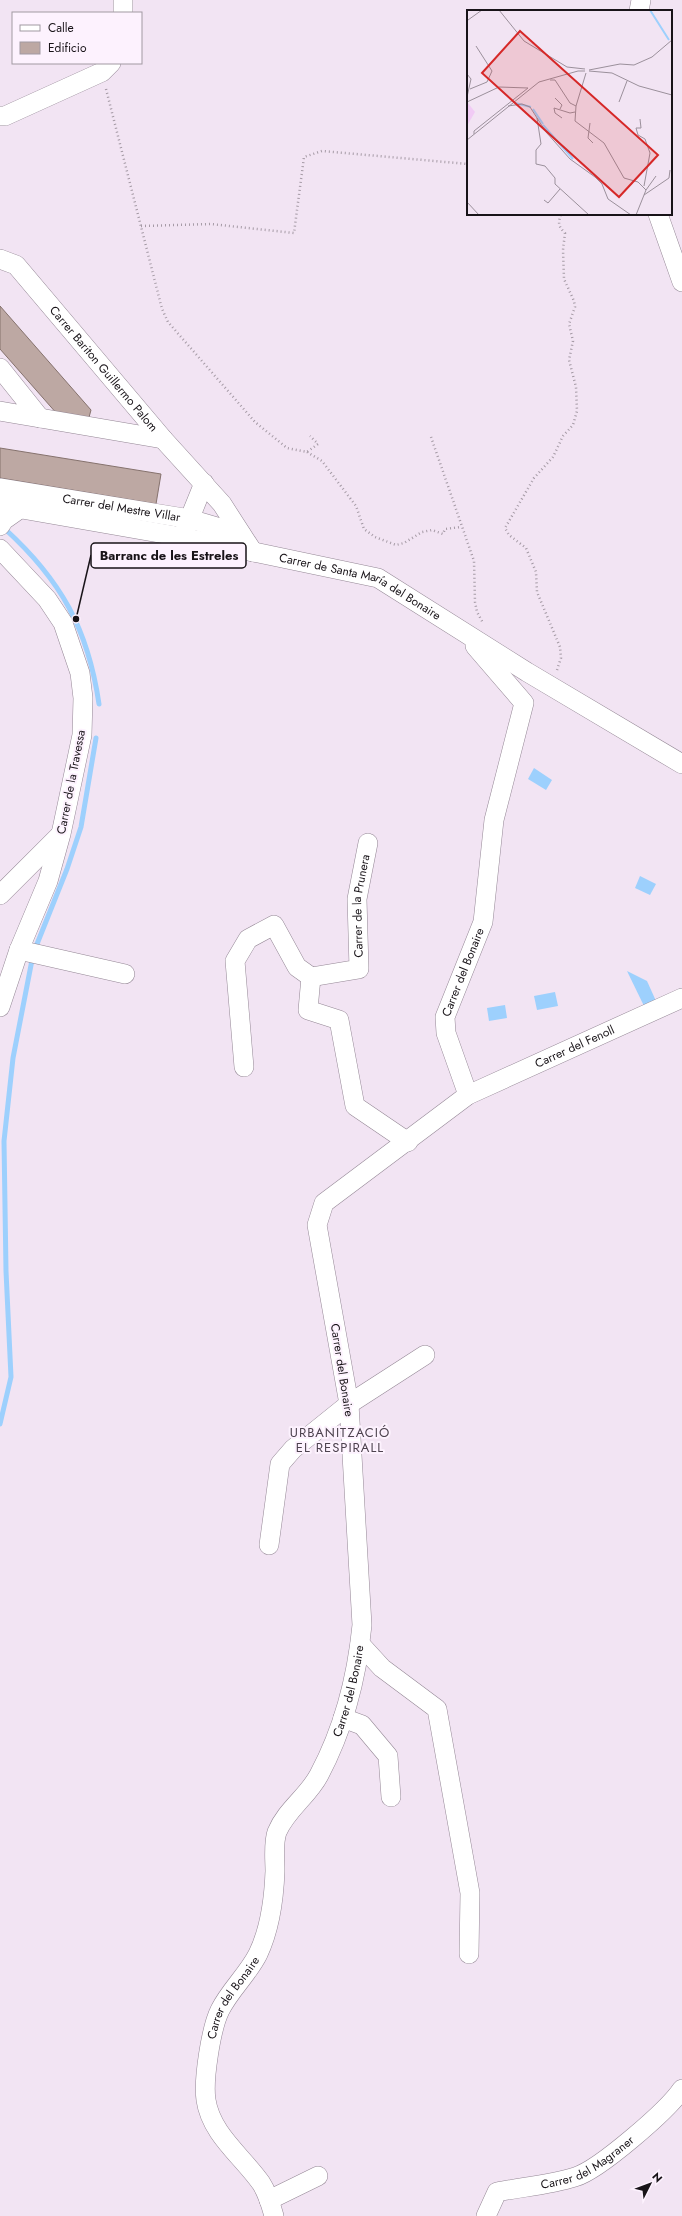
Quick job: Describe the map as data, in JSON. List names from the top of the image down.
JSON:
{
  "streets": {
    "street": [
      "Carrer Bariton Guillermo Palom",
      "Carrer del Mestre Villar",
      "Carrer de Santa María del Bonaire",
      "Carrer de la Travessa",
      "Carrer de la Prunera",
      "Carrer del Bonaire",
      "Carrer del Fenoll",
      "Carrer del Magraner"
    ]
  },
  "crossings": [
    ["Carrer Bariton Guillermo Palom", "Carrer del Mestre Villar"],
    ["Carrer Bariton Guillermo Palom", "Carrer de Santa María del Bonaire"],
    ["Carrer de Santa María del Bonaire", "Carrer del Bonaire"],
    ["Carrer del Bonaire", "Carrer del Fenoll"]
  ],
  "districts": ["URBANITZACIÓ EL RESPIRALL"],
  "places": ["Barranc de les Estreles"],
  "legend": ["Calle", "Edificio"],
  "north": "top right"
}
